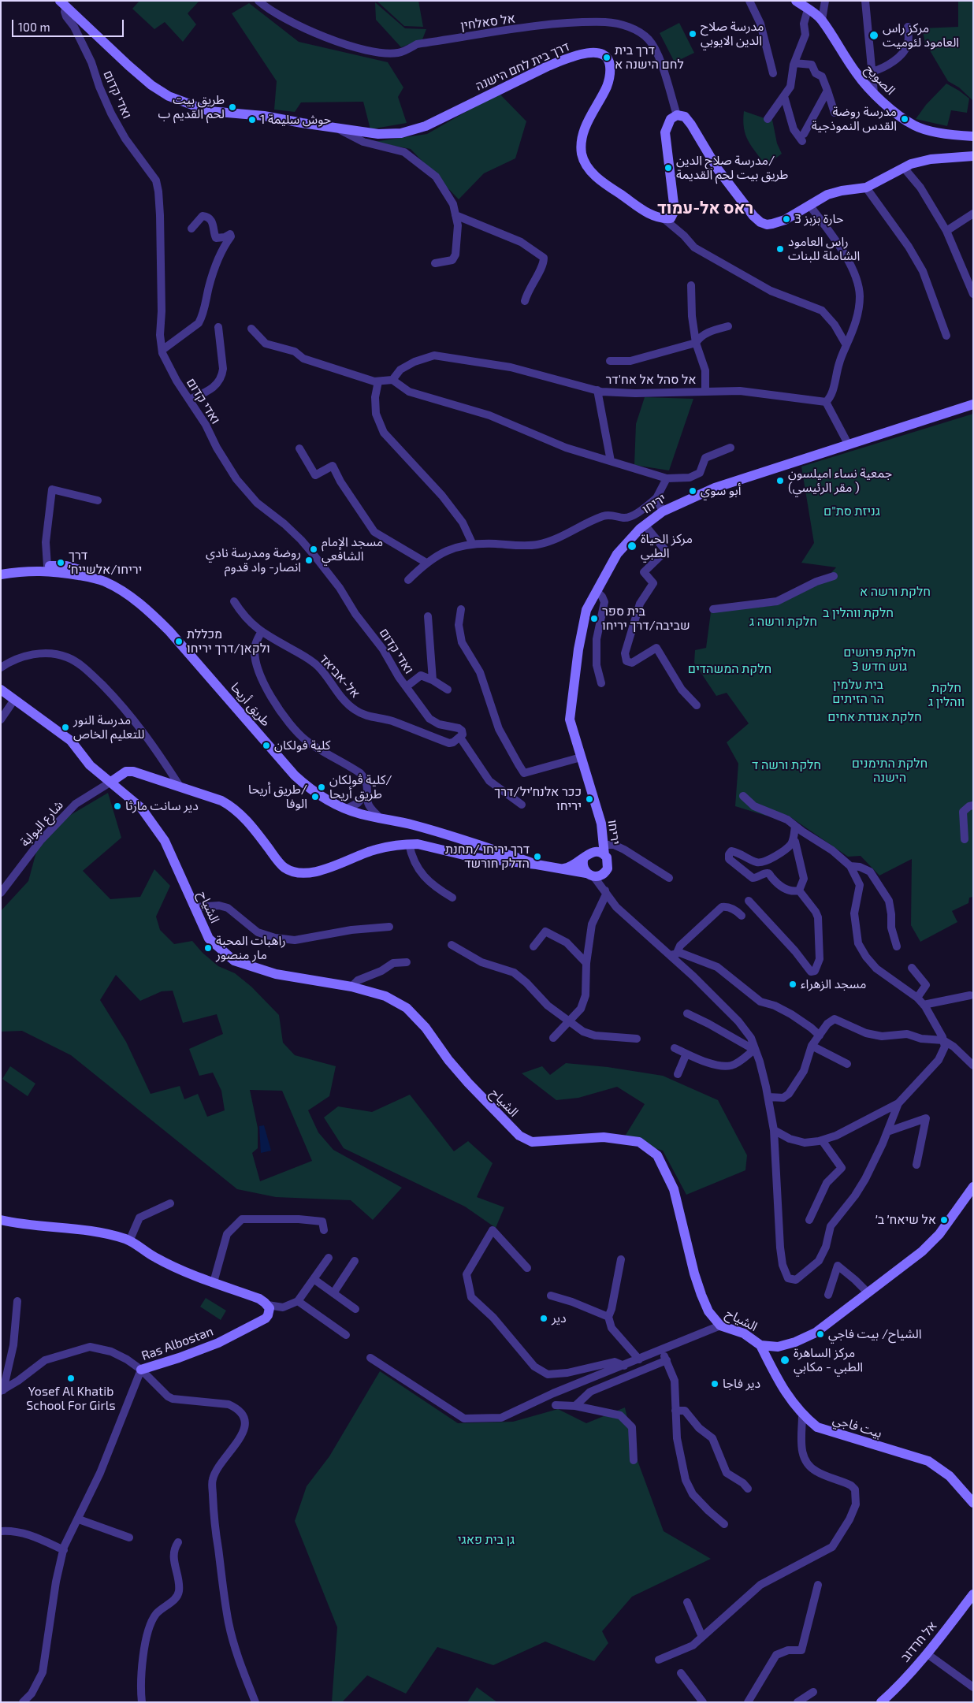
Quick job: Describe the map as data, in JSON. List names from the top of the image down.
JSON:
{
  "streets": {
    "street": [
      "אל סאלחין",
      "דרך בית לחם הישנה",
      "الصويح",
      "ואדי קדום",
      "אל סהל אל אח'דר",
      "יריחו",
      "אל-אביאד",
      "طريق أريحا",
      "شارع البوابة",
      "الشياح",
      "Ras Albostan",
      "بيت فاجي",
      "אל חרדוב"
    ]
  },
  "crossings": [
    ["דרך בית לחם הישנה", "ואדי קדום"],
    ["ואדי קדום", "אל-אביאד"],
    ["شارع البوابة", "الشياح"],
    ["الشياح", "بيت فاجي"]
  ],
  "districts": ["ראס אל-עמוד"],
  "parks": [
    "גניזת סת\"ם",
    "חלקת ורשה א",
    "חלקת ווהלין ב",
    "חלקת ורשה ג",
    "חלקת פרושים גוש חדש 3",
    "חלקת המשהדים",
    "בית עלמין הר הזיתים",
    "חלקת ווהלין ג",
    "חלקת אגודת אחים",
    "חלקת התימנים הישנה",
    "חלקת ורשה ד",
    "גן בית פאגי"
  ],
  "places": [
    "مدرسة صلاح الدين الايوبي",
    "مركز راس العامود لئوميت",
    "דרך בית לחם הישנה א",
    "طريق بيت لحم القديم ب",
    "مدرسة روضة القدس النموذجية",
    "حوش سليمة 1",
    "مدرسة صلاح الدين/ طريق بيت لحم القديمة",
    "حارة بزبز 3",
    "راس العامود الشاملة للبنات",
    "جمعية نساء اميلسون (مقر الرئيسي )",
    "أبو سوي",
    "مركز الحياة الطبي",
    "مسجد الإمام الشافعي",
    "روضة ومدرسة نادي انصار- واد قدوم",
    "דרך יריחו/אלשייח׳",
    "בית ספר שביבה/דרך יריחו",
    "מכללת ולקאן/דרך יריחו",
    "مدرسة النور للتعليم الخاص",
    "كلية فولكان",
    "كلية ڤولكان/ طريق أريحا",
    "طريق أريحا/ الوفا",
    "ככר אלנח׳יל/דרך יריחו",
    "دير سانت مارثا",
    "דרך יריחו /תחנת הדלק חורשד",
    "راهبات المحبة مار منصور",
    "مسجد الزهراء",
    "אל שיאח׳ ב׳",
    "دير",
    "الشياح/ بيت فاجي",
    "مركز الساهرة الطبي - مكابي",
    "Yosef Al Khatib School For Girls",
    "دير فاجا"
  ],
  "scale_bar": "100 m"
}
